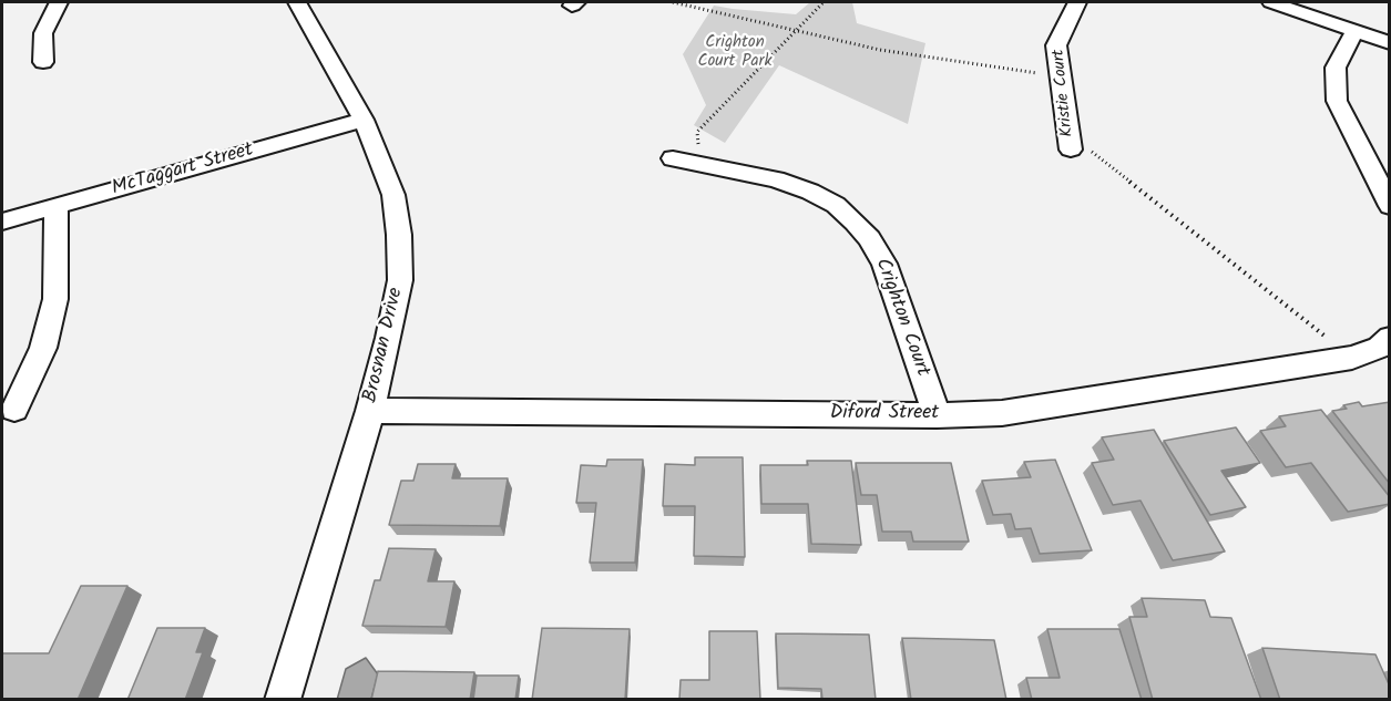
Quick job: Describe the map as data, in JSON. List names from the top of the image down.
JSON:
{
  "streets": {
    "street": [
      "Kristie Court",
      "McTaggart Street",
      "Crighton Court",
      "Brosnan Drive",
      "Diford Street"
    ]
  },
  "crossings": [
    ["McTaggart Street", "Brosnan Drive"],
    ["Crighton Court", "Diford Street"],
    ["Brosnan Drive", "Diford Street"]
  ],
  "parks": ["Crighton Court Park"]
}
